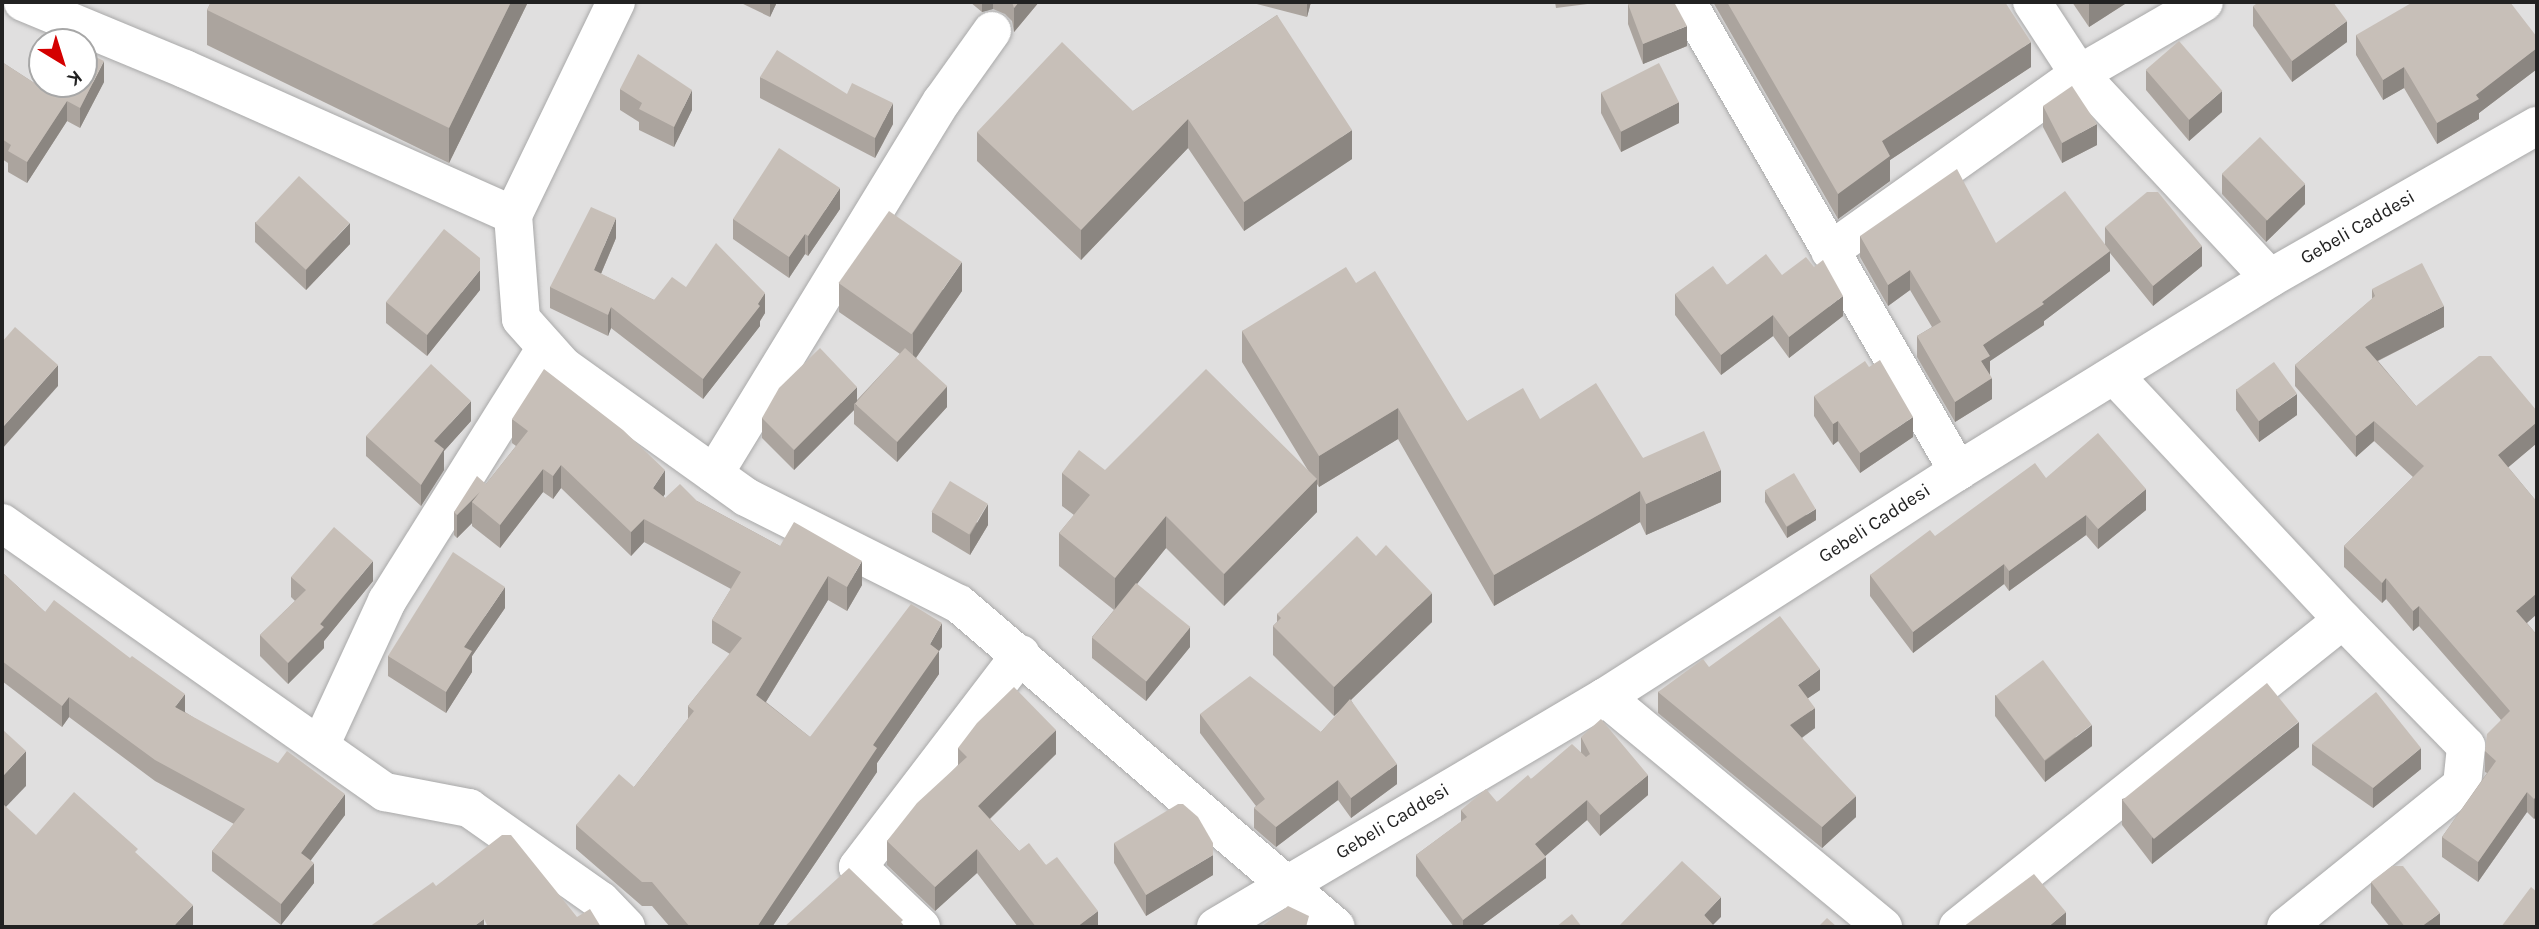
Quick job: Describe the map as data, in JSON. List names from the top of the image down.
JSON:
{
  "streets": {
    "street": ["Gebeli Caddesi"]
  },
  "north": "bottom right"
}
